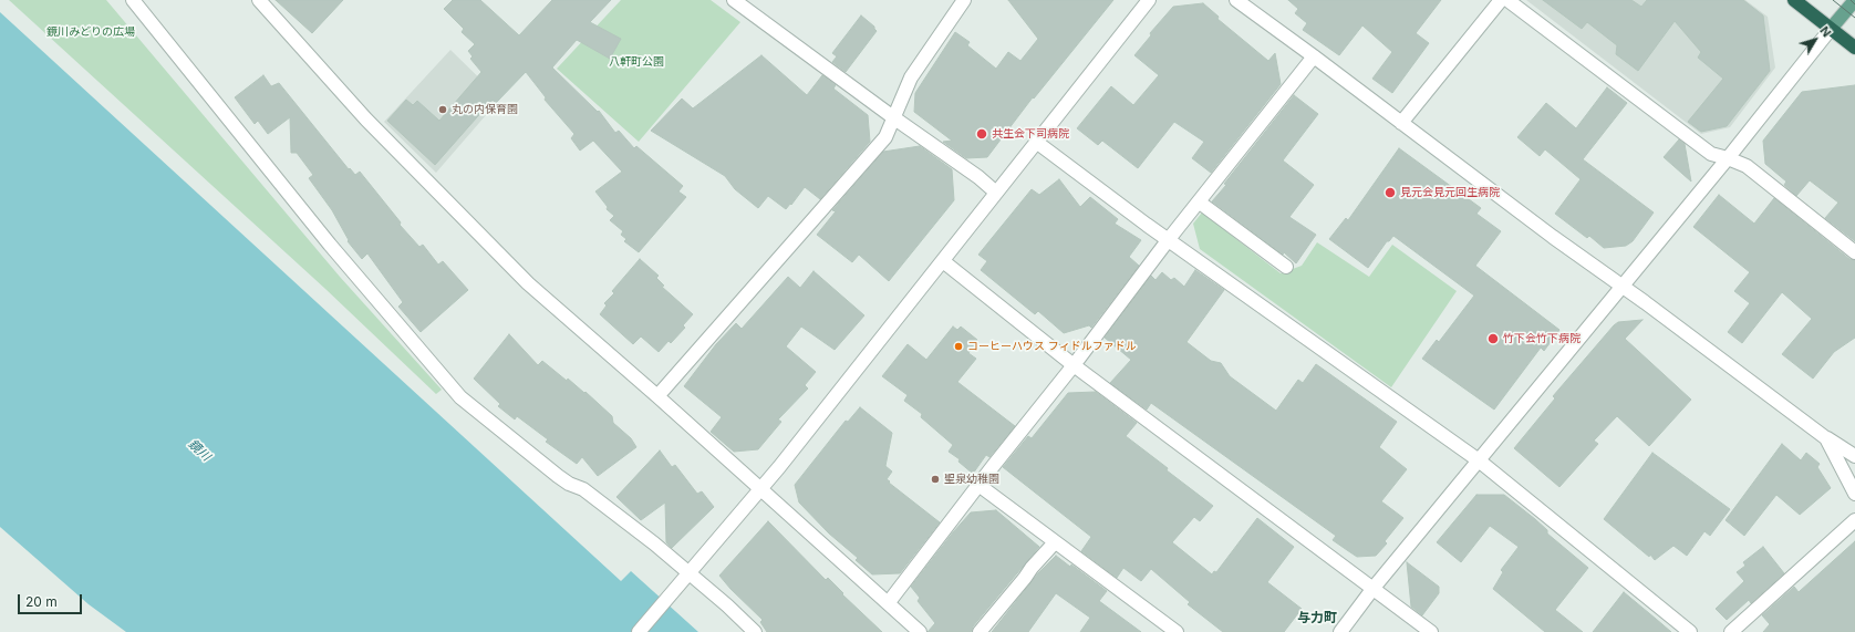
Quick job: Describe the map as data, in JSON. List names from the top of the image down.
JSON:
{
  "districts": ["与力町"],
  "water": ["鏡川"],
  "parks": ["鏡川みどりの広場", "八軒町公園"],
  "places": [
    "丸の内保育園",
    "共生会下司病院",
    "見元会見元回生病院",
    "竹下会竹下病院",
    "コーヒーハウス フィドルファドル",
    "聖泉幼稚園"
  ],
  "scale_bar": "20 m",
  "north": "top right"
}
